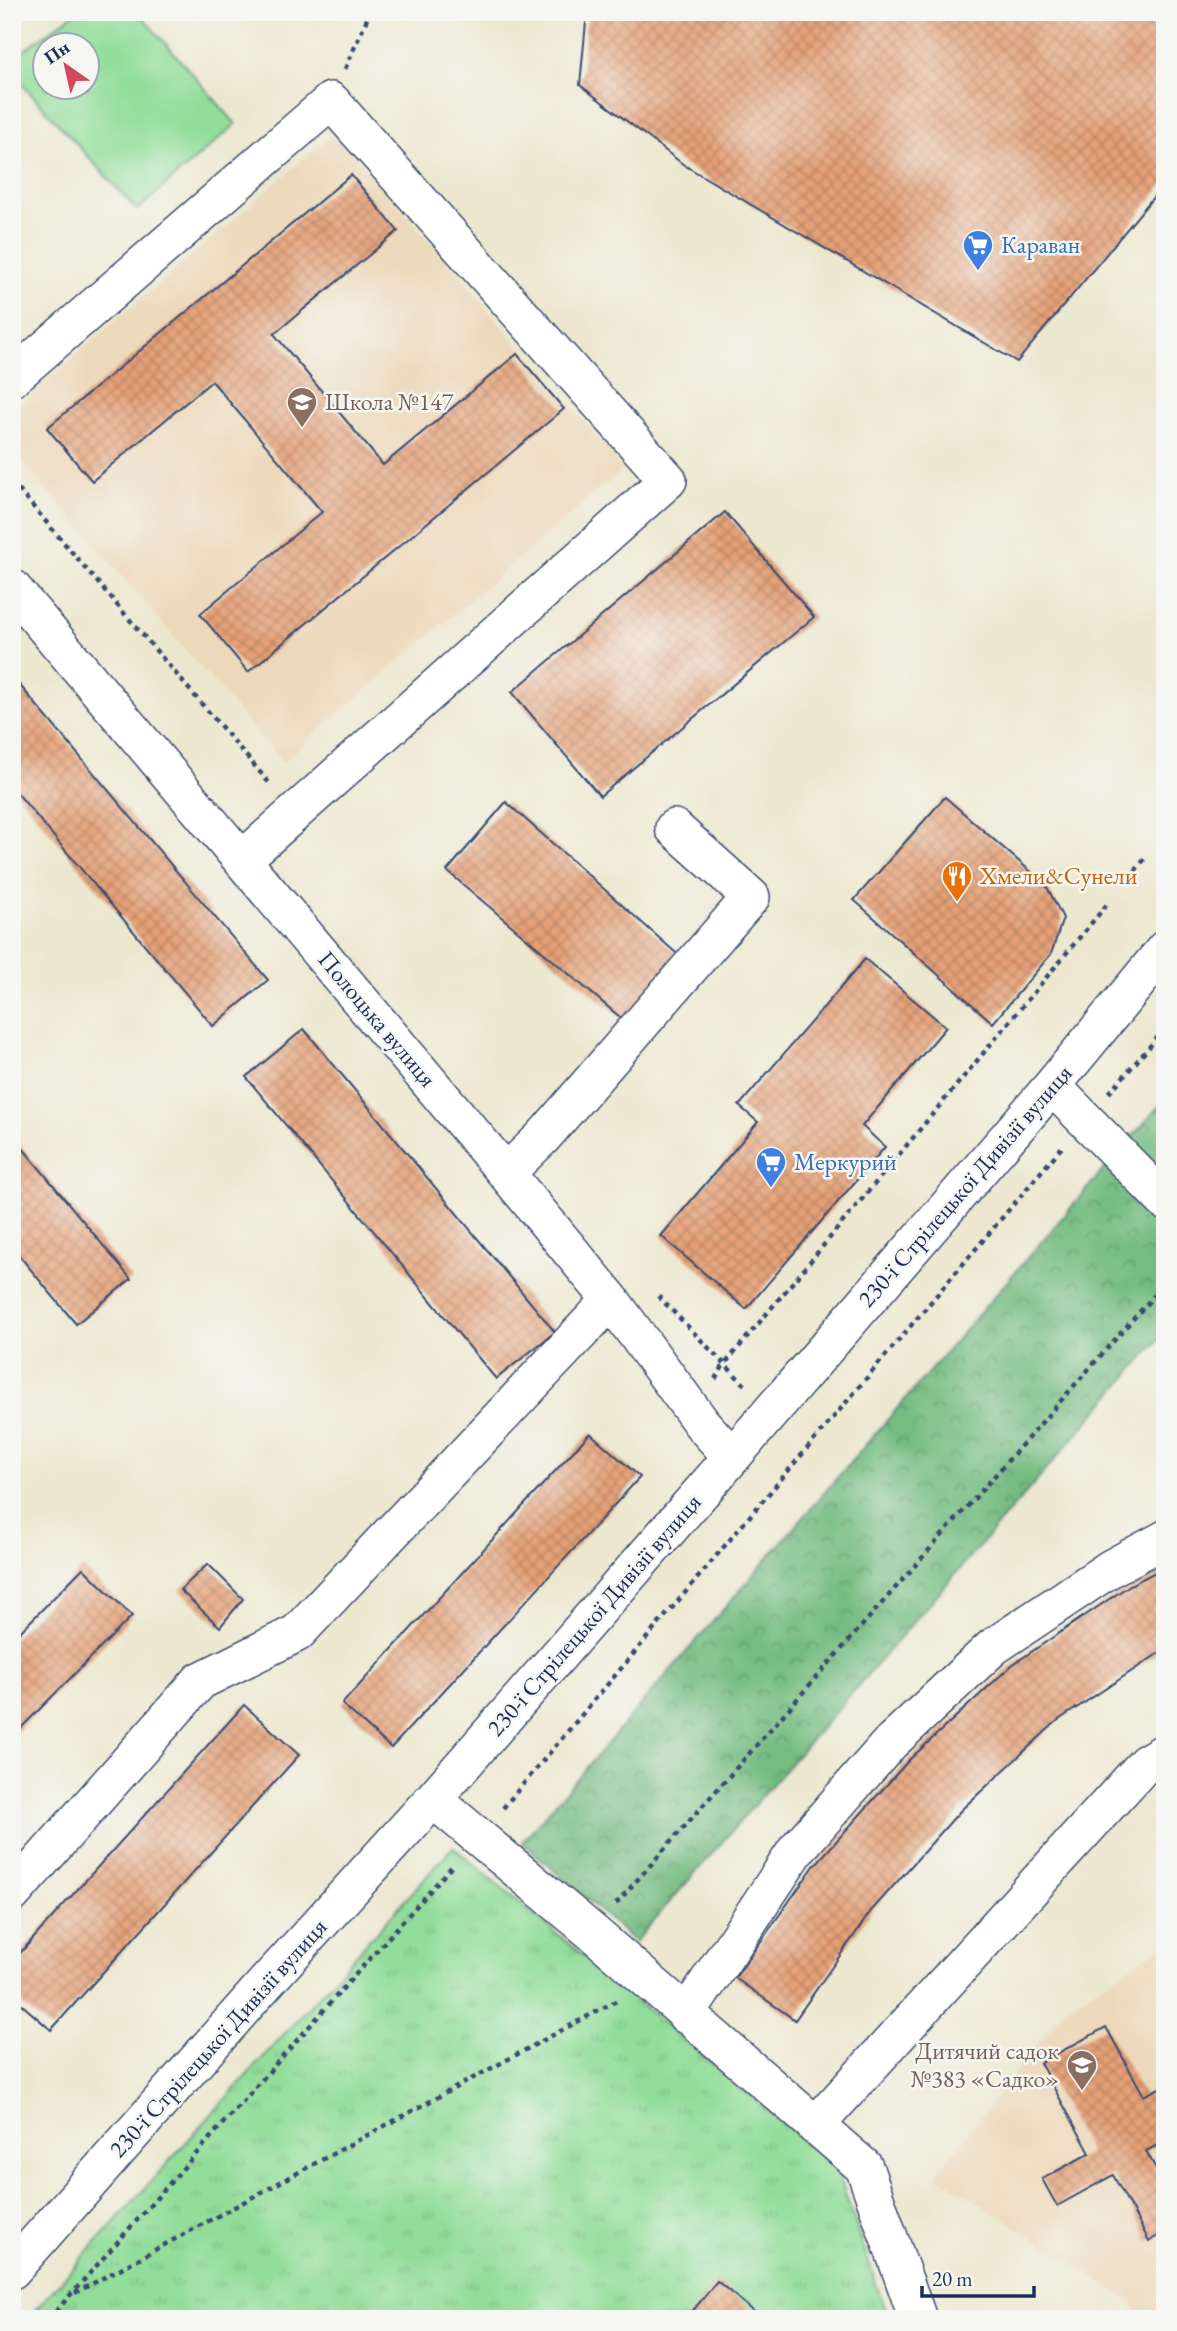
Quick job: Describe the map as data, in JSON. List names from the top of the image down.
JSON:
{
  "streets": {
    "street": ["Полоцька вулиця", "230-ї Стрілецької Дивізії вулиця"]
  },
  "crossings": [
    ["Полоцька вулиця", "230-ї Стрілецької Дивізії вулиця"]
  ],
  "places": {
    "supermarket": ["Караван", "Меркурий"],
    "school or university": ["Школа №147", "Дитячий садок №383 «Садко»"],
    "restaurant": ["Хмели&Сунели"]
  },
  "scale_bar": "20 m",
  "north": "top left"
}
